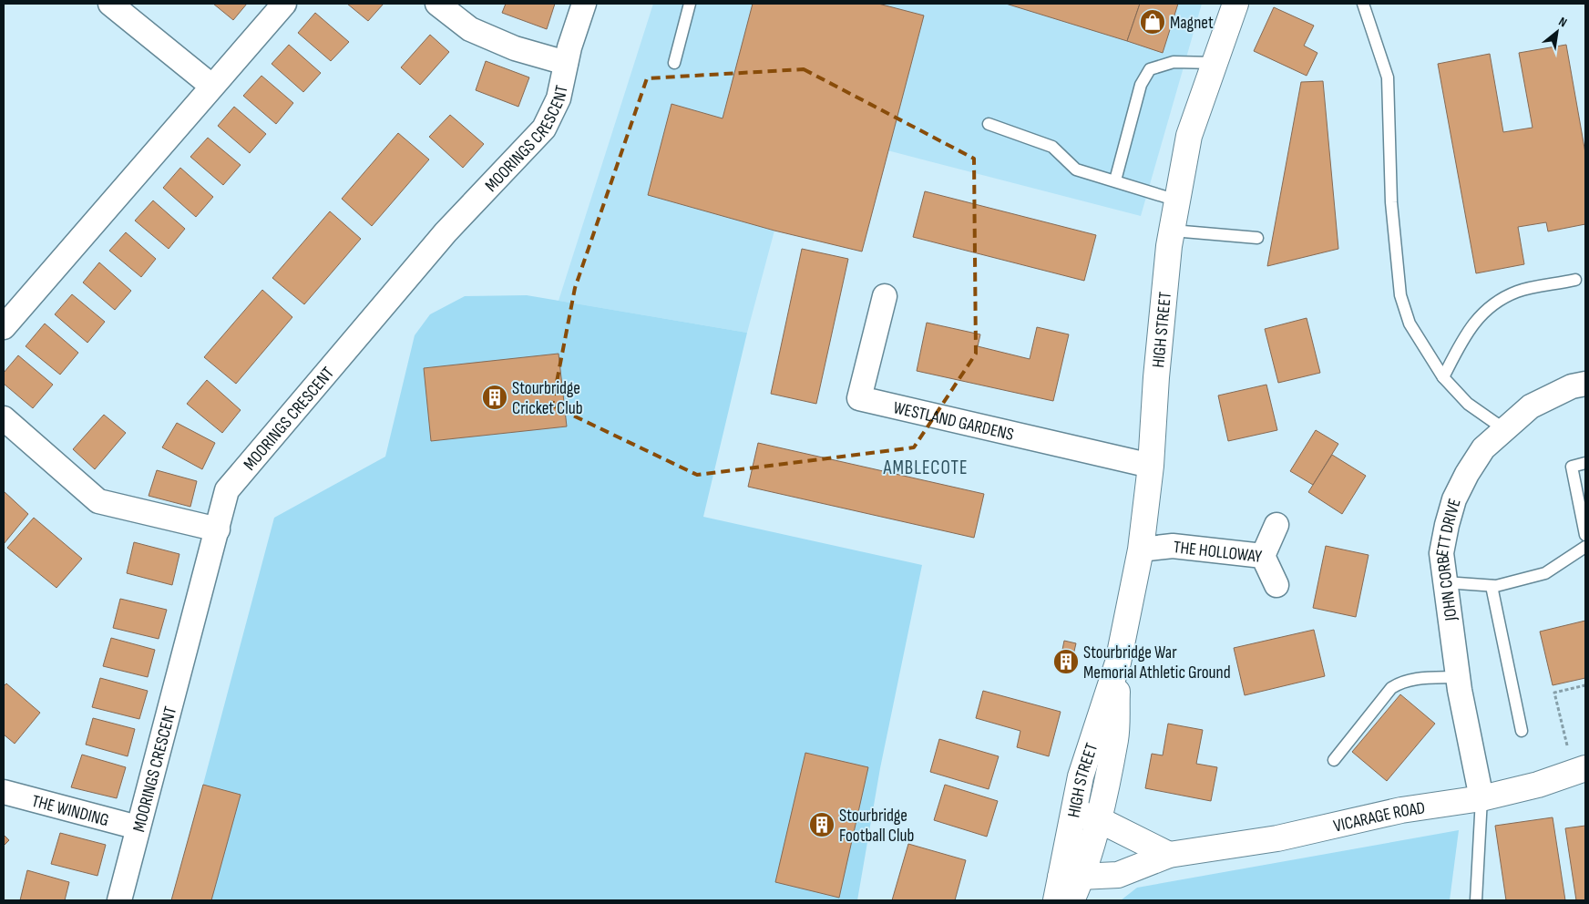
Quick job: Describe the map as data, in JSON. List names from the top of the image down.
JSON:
{
  "streets": {
    "main road": ["HIGH STREET", "VICARAGE ROAD"],
    "street": [
      "MOORINGS CRESCENT",
      "WESTLAND GARDENS",
      "THE HOLLOWAY",
      "JOHN CORBETT DRIVE",
      "THE WINDING"
    ]
  },
  "crossings": [
    ["MOORINGS CRESCENT", "THE WINDING"],
    ["HIGH STREET", "WESTLAND GARDENS"],
    ["HIGH STREET", "THE HOLLOWAY"],
    ["HIGH STREET", "VICARAGE ROAD"],
    ["JOHN CORBETT DRIVE", "VICARAGE ROAD"]
  ],
  "districts": ["AMBLECOTE"],
  "places": {
    "shop": ["Magnet"],
    "building": ["Stourbridge Cricket Club", "Stourbridge War Memorial Athletic Ground", "Stourbridge Football Club"]
  },
  "north": "top right"
}
